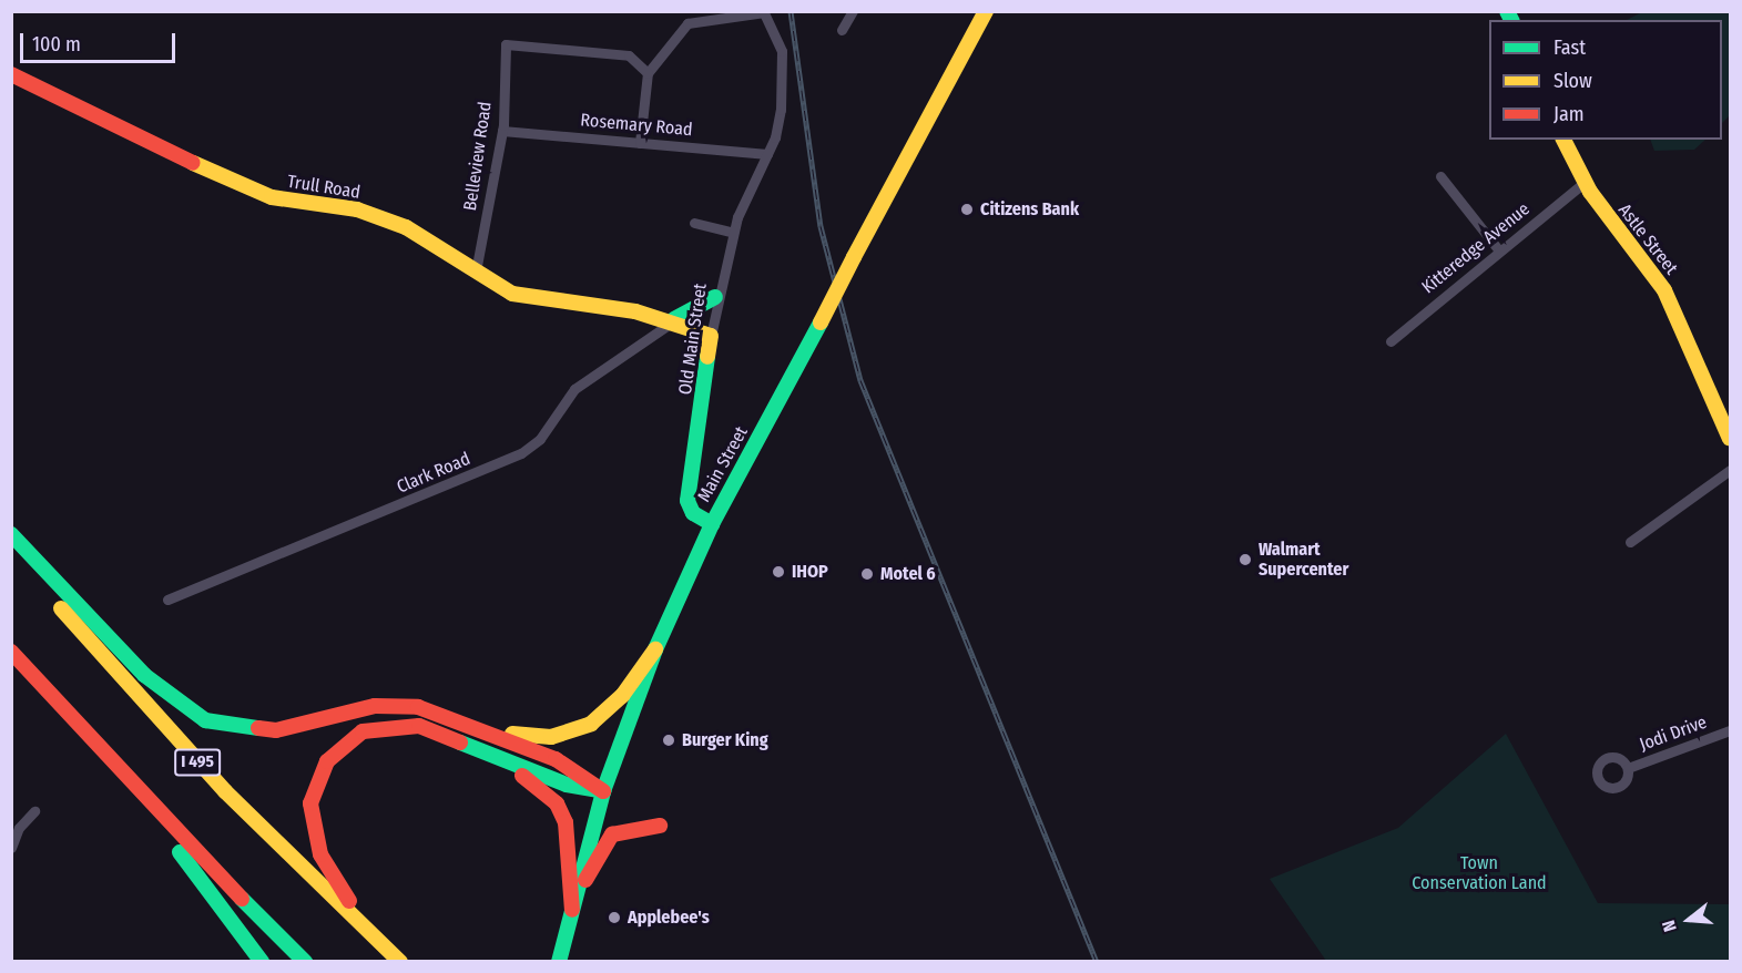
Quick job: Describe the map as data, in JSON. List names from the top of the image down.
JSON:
{
  "streets": {
    "main road": [
      "Trull Road",
      "Astle Street",
      "Old Main Street",
      "Main Street",
      "I 495"
    ],
    "street": [
      "Rosemary Road",
      "Belleview Road",
      "Kitteredge Avenue",
      "Clark Road",
      "Jodi Drive"
    ]
  },
  "crossings": [
    ["Rosemary Road", "Belleview Road"],
    ["Rosemary Road", "Old Main Street"],
    ["Belleview Road", "Trull Road"],
    ["Trull Road", "Old Main Street"],
    ["Trull Road", "Clark Road"],
    ["Astle Street", "Kitteredge Avenue"],
    ["Old Main Street", "Main Street"]
  ],
  "parks": ["Town Conservation Land"],
  "places": [
    "Citizens Bank",
    "Walmart Supercenter",
    "IHOP",
    "Motel 6",
    "Burger King",
    "Applebee's"
  ],
  "legend": ["Fast", "Slow", "Jam"],
  "scale_bar": "100 m",
  "north": "left"
}
